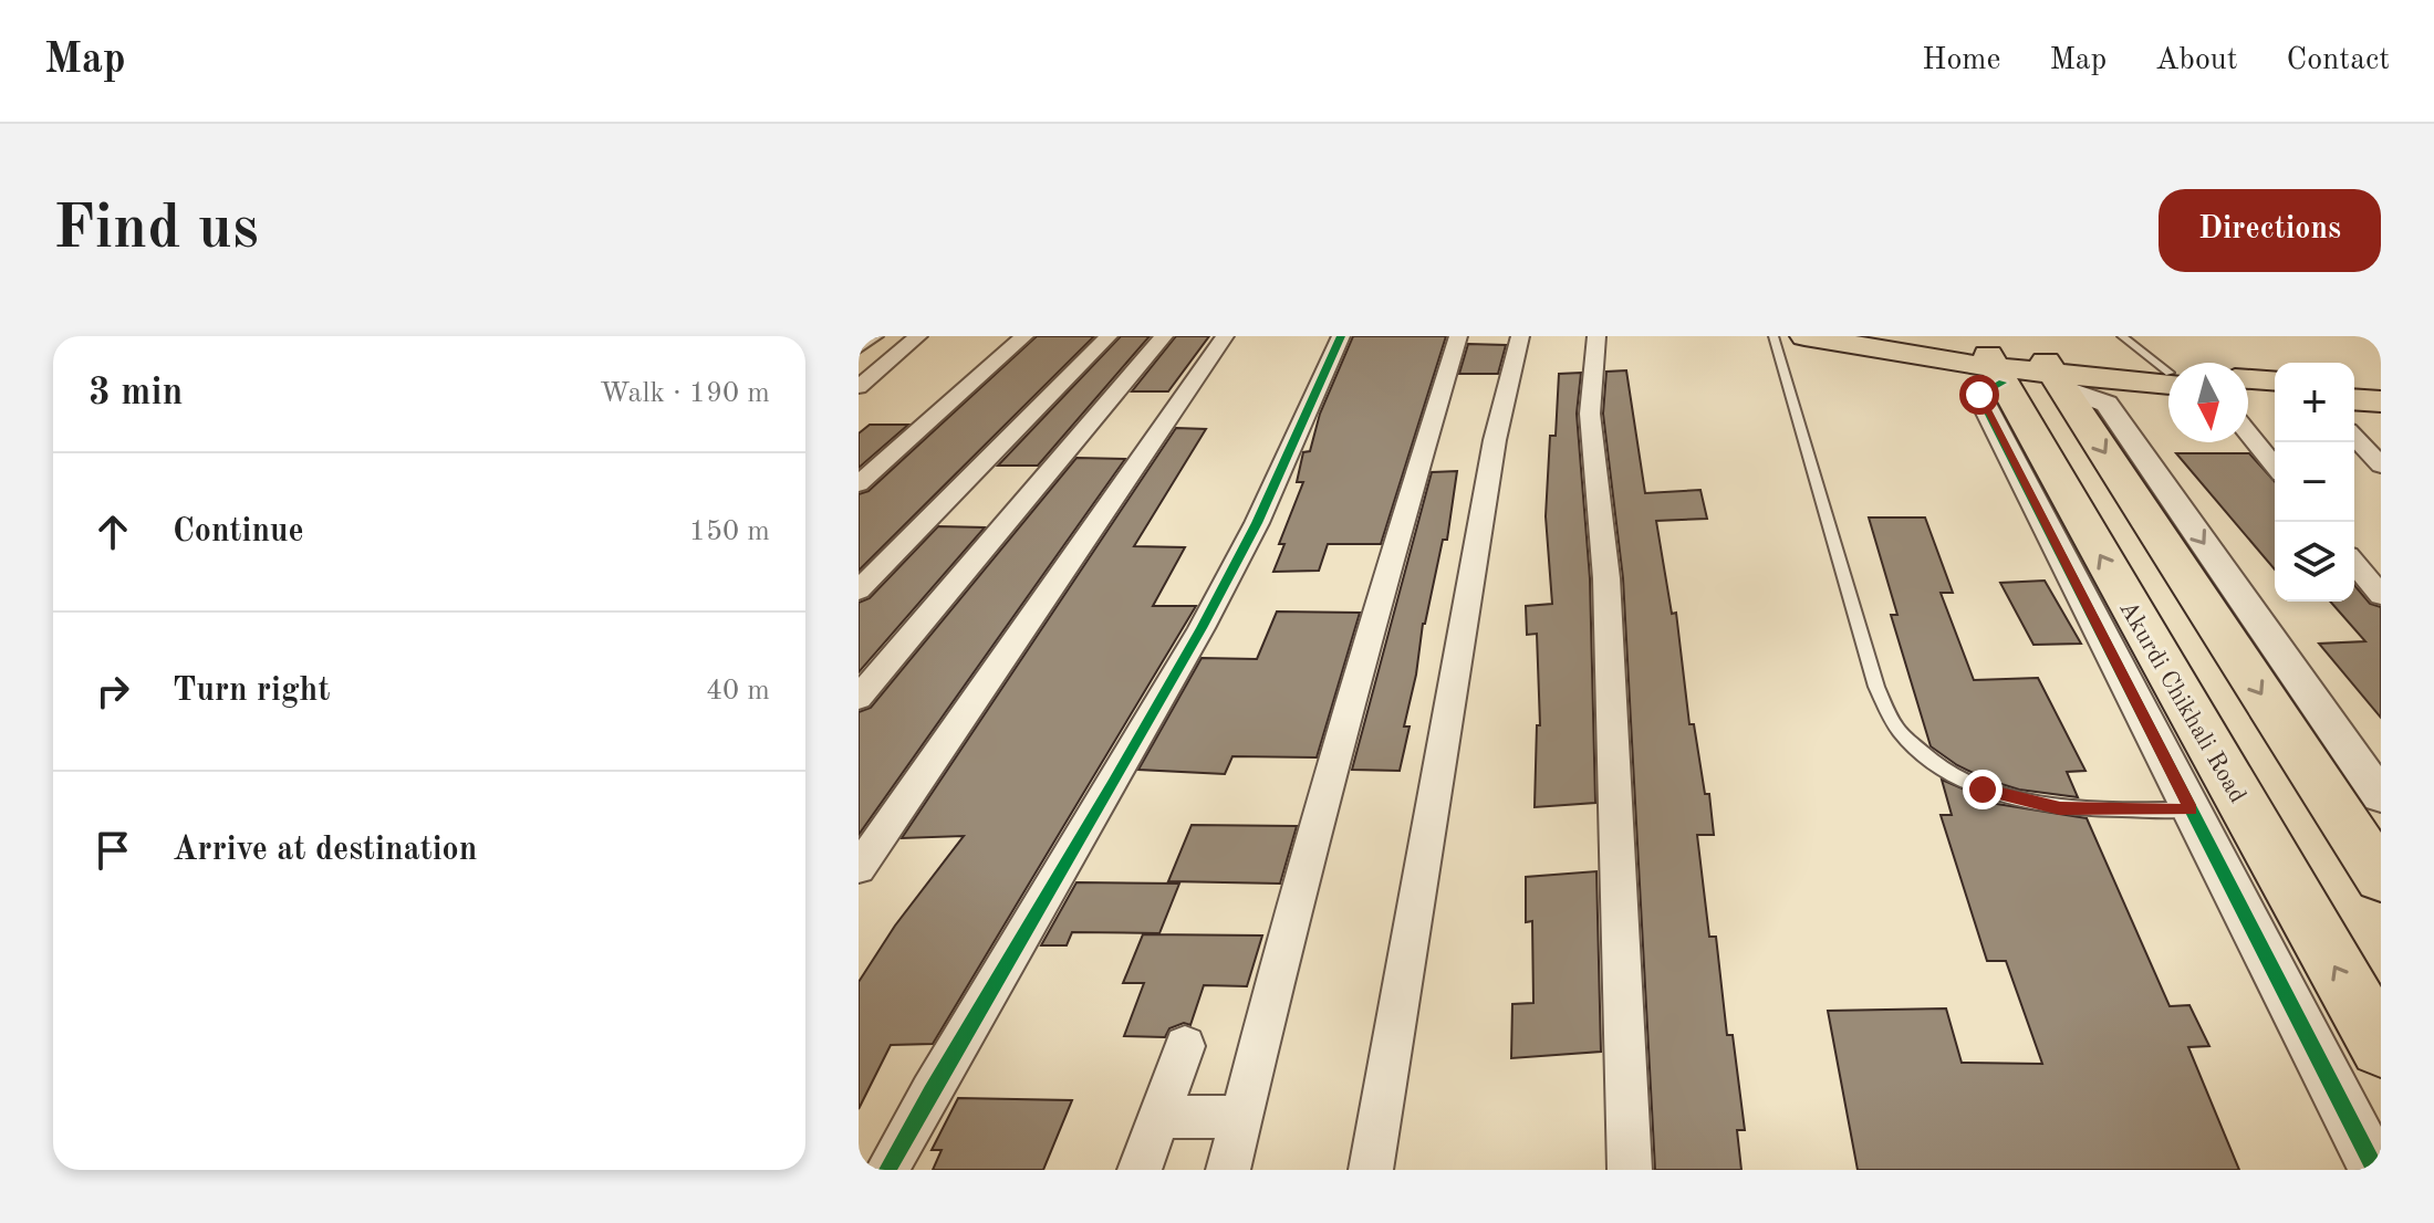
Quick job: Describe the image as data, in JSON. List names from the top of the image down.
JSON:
{
  "streets": {
    "main road": ["Akurdi Chikhali Road"]
  },
  "north": "bottom",
  "page": {
    "header": "Map",
    "nav": [
      "Home",
      "Map",
      "About",
      "Contact"
    ],
    "buttons": "Directions",
    "title": "Find us",
    "heading": ["3 min", "Walk · 190 m"],
    "map_buttons": ["+", "−"],
    "list": [
      ["Continue", "150 m"],
      ["Turn right", "40 m"],
      "Arrive at destination"
    ]
  }
}
